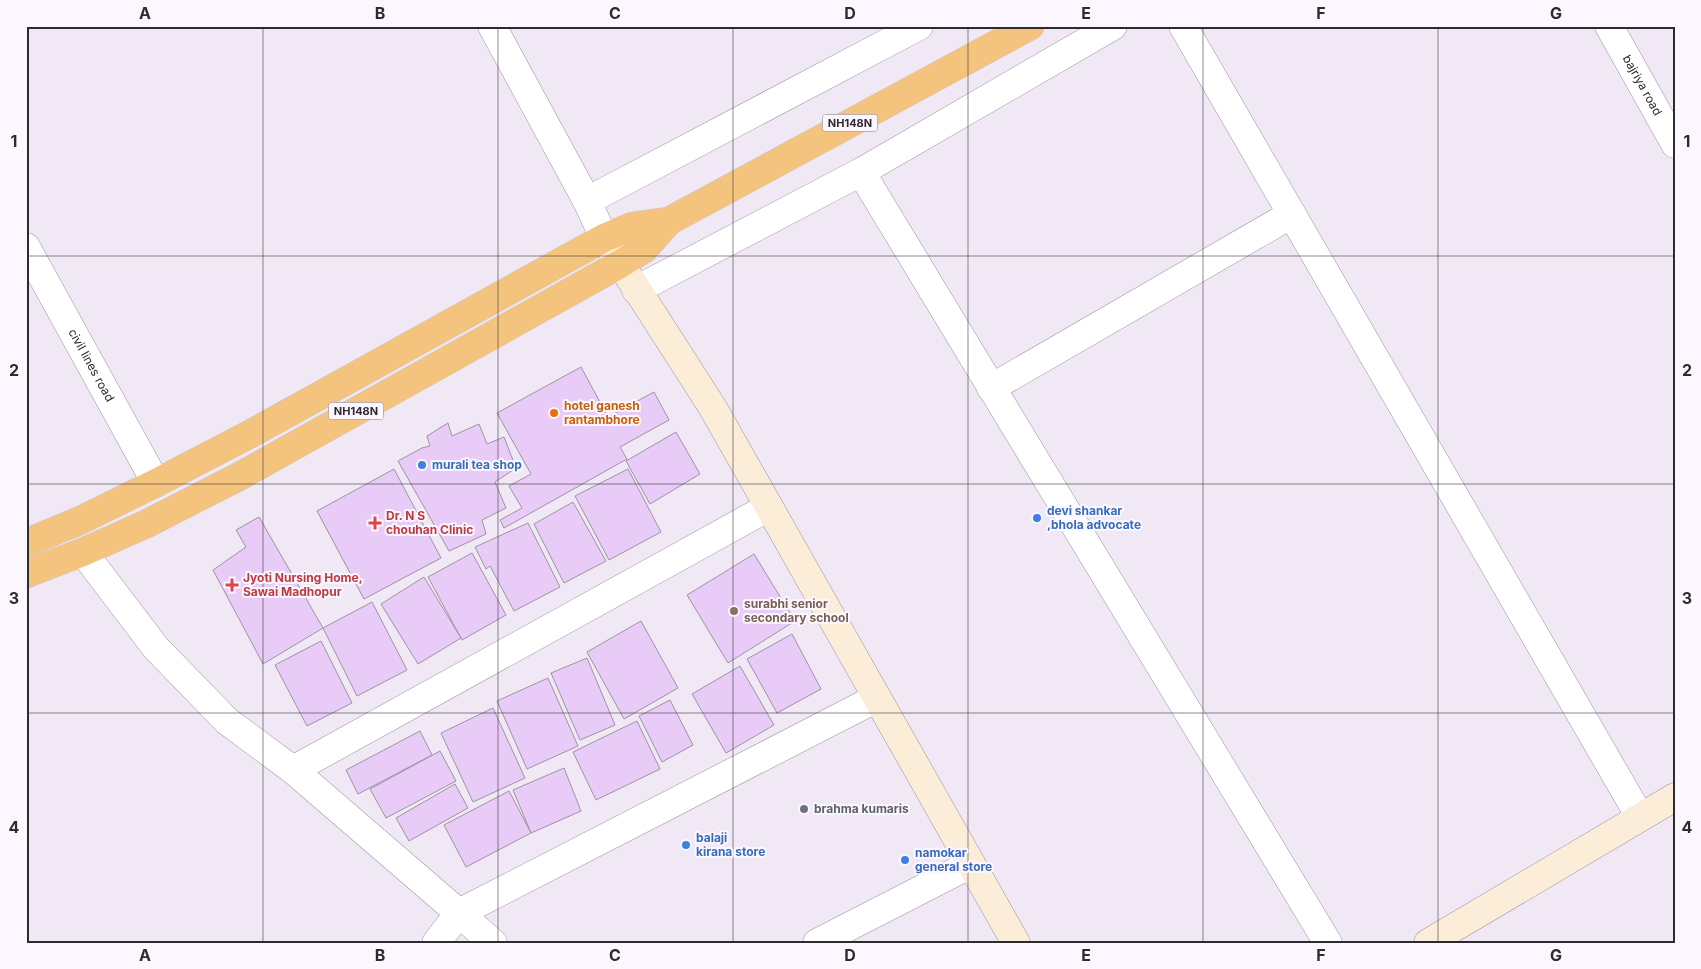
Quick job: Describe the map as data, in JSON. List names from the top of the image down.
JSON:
{
  "streets": {
    "highway": ["NH148N"],
    "street": ["bajriya road", "civil lines road"]
  },
  "crossings": [
    ["NH148N", "civil lines road"]
  ],
  "places": {
    "other": [
      "hotel ganesh rantambhore",
      "murali tea shop",
      "devi shankar ,bhola advocate",
      "surabhi senior secondary school",
      "brahma kumaris",
      "balaji kirana store",
      "namokar general store"
    ],
    "health": ["Dr. N S chouhan Clinic", "Jyoti Nursing Home, Sawai Madhopur"]
  },
  "grid": {
    "columns": [
      "A",
      "B",
      "C",
      "D",
      "E",
      "F",
      "G"
    ],
    "rows": [
      "1",
      "2",
      "3",
      "4"
    ]
  }
}
